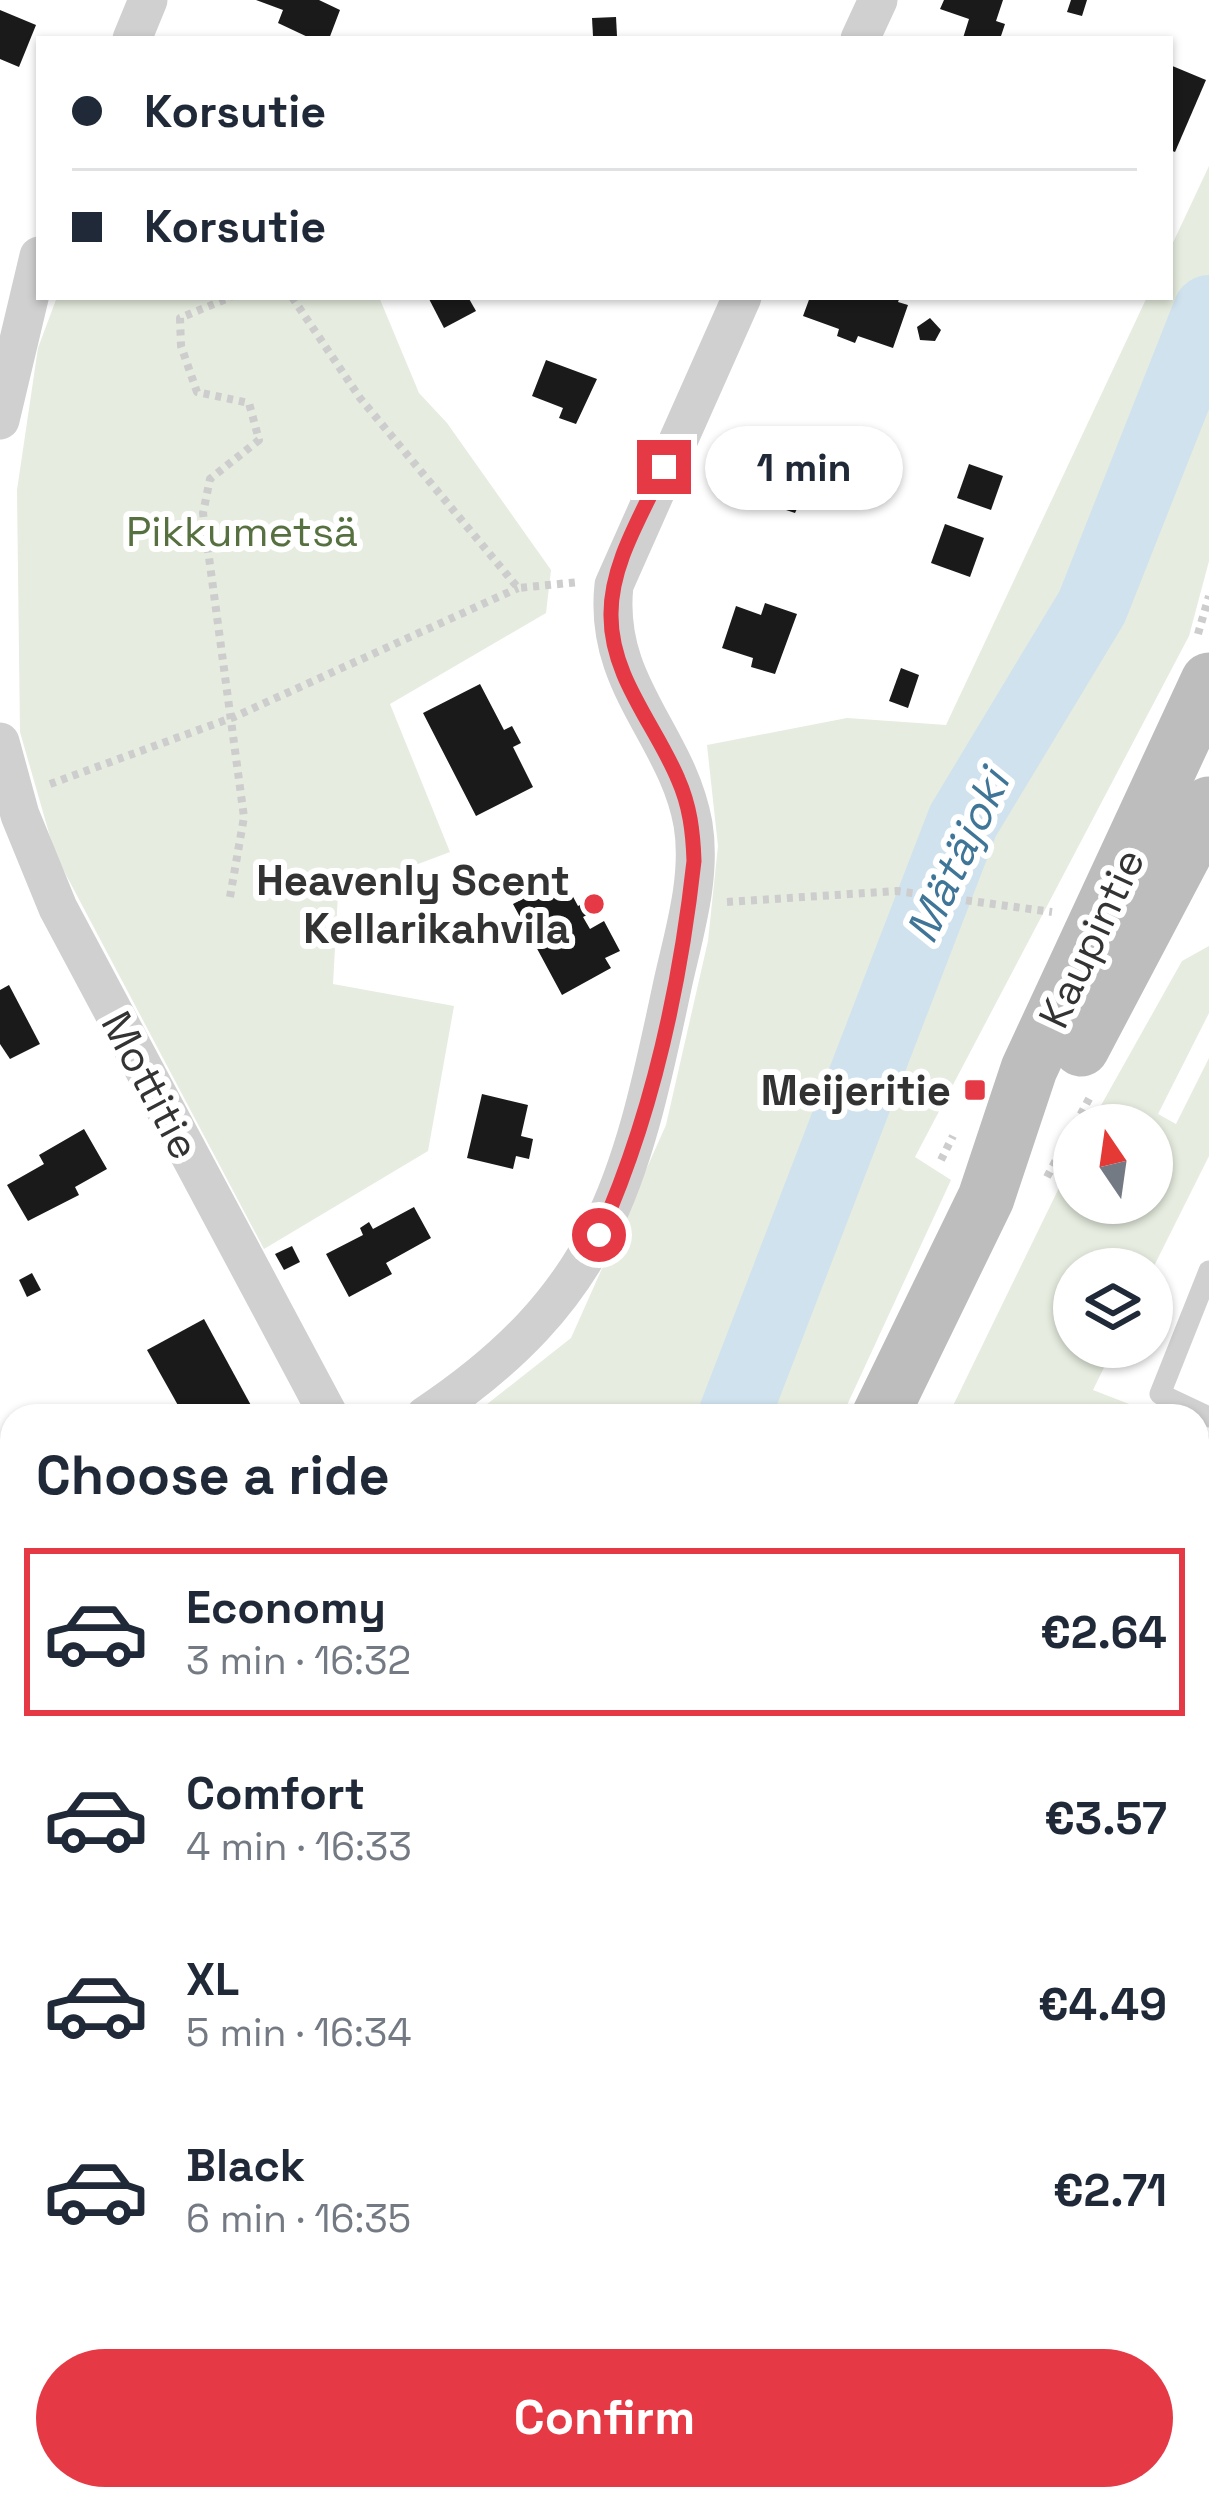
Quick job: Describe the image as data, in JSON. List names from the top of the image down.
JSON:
{
  "streets": {
    "main road": ["Kaupintie"],
    "street": ["Mottitie"]
  },
  "water": ["Mätäjoki"],
  "parks": ["Pikkumetsä"],
  "places": {
    "other": ["Heavenly Scent Kellarikahvila"],
    "transit": ["Meijeritie"]
  },
  "north": "top",
  "page": {
    "banner": ["Korsutie", "Korsutie"],
    "bubble": "1 min",
    "heading": "Choose a ride",
    "list": [
      {
        "name": "Economy",
        "note": "3 min · 16:32",
        "value": "€2.64"
      },
      {
        "name": "Comfort",
        "note": "4 min · 16:33",
        "value": "€3.57"
      },
      {
        "name": "XL",
        "note": "5 min · 16:34",
        "value": "€4.49"
      },
      {
        "name": "Black",
        "note": "6 min · 16:35",
        "value": "€2.71"
      }
    ],
    "buttons": "Confirm"
  }
}
